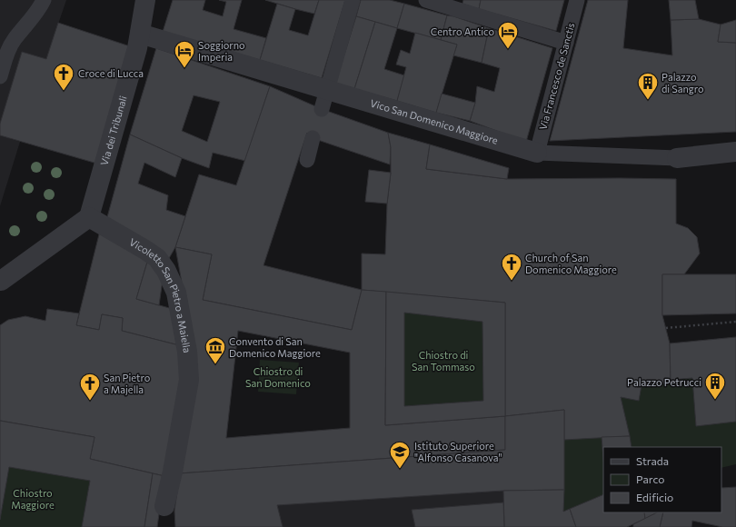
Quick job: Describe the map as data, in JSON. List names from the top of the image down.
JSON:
{
  "streets": {
    "street": ["Vico San Domenico Maggiore", "Via dei Tribunali", "Vicoletto San Pietro a Maiella"],
    "lane": ["Via Francesco de Sanctis"]
  },
  "crossings": [
    ["Via Francesco de Sanctis", "Vico San Domenico Maggiore"],
    ["Vico San Domenico Maggiore", "Via dei Tribunali"],
    ["Via dei Tribunali", "Vicoletto San Pietro a Maiella"]
  ],
  "parks": ["Chiostro di San Tommaso", "Chiostro di San Domenico", "Chiostro Maggiore"],
  "places": {
    "hotel": ["Centro Antico", "Soggiorno Imperia"],
    "church": ["Croce di Lucca", "Church of San Domenico Maggiore", "San Pietro a Majella"],
    "building": ["Palazzo di Sangro", "Palazzo Petrucci"],
    "museum": ["Convento di San Domenico Maggiore"],
    "school or university": ["Istituto Superiore \"Alfonso Casanova\""]
  },
  "legend": ["Strada", "Parco", "Edificio"]
}
